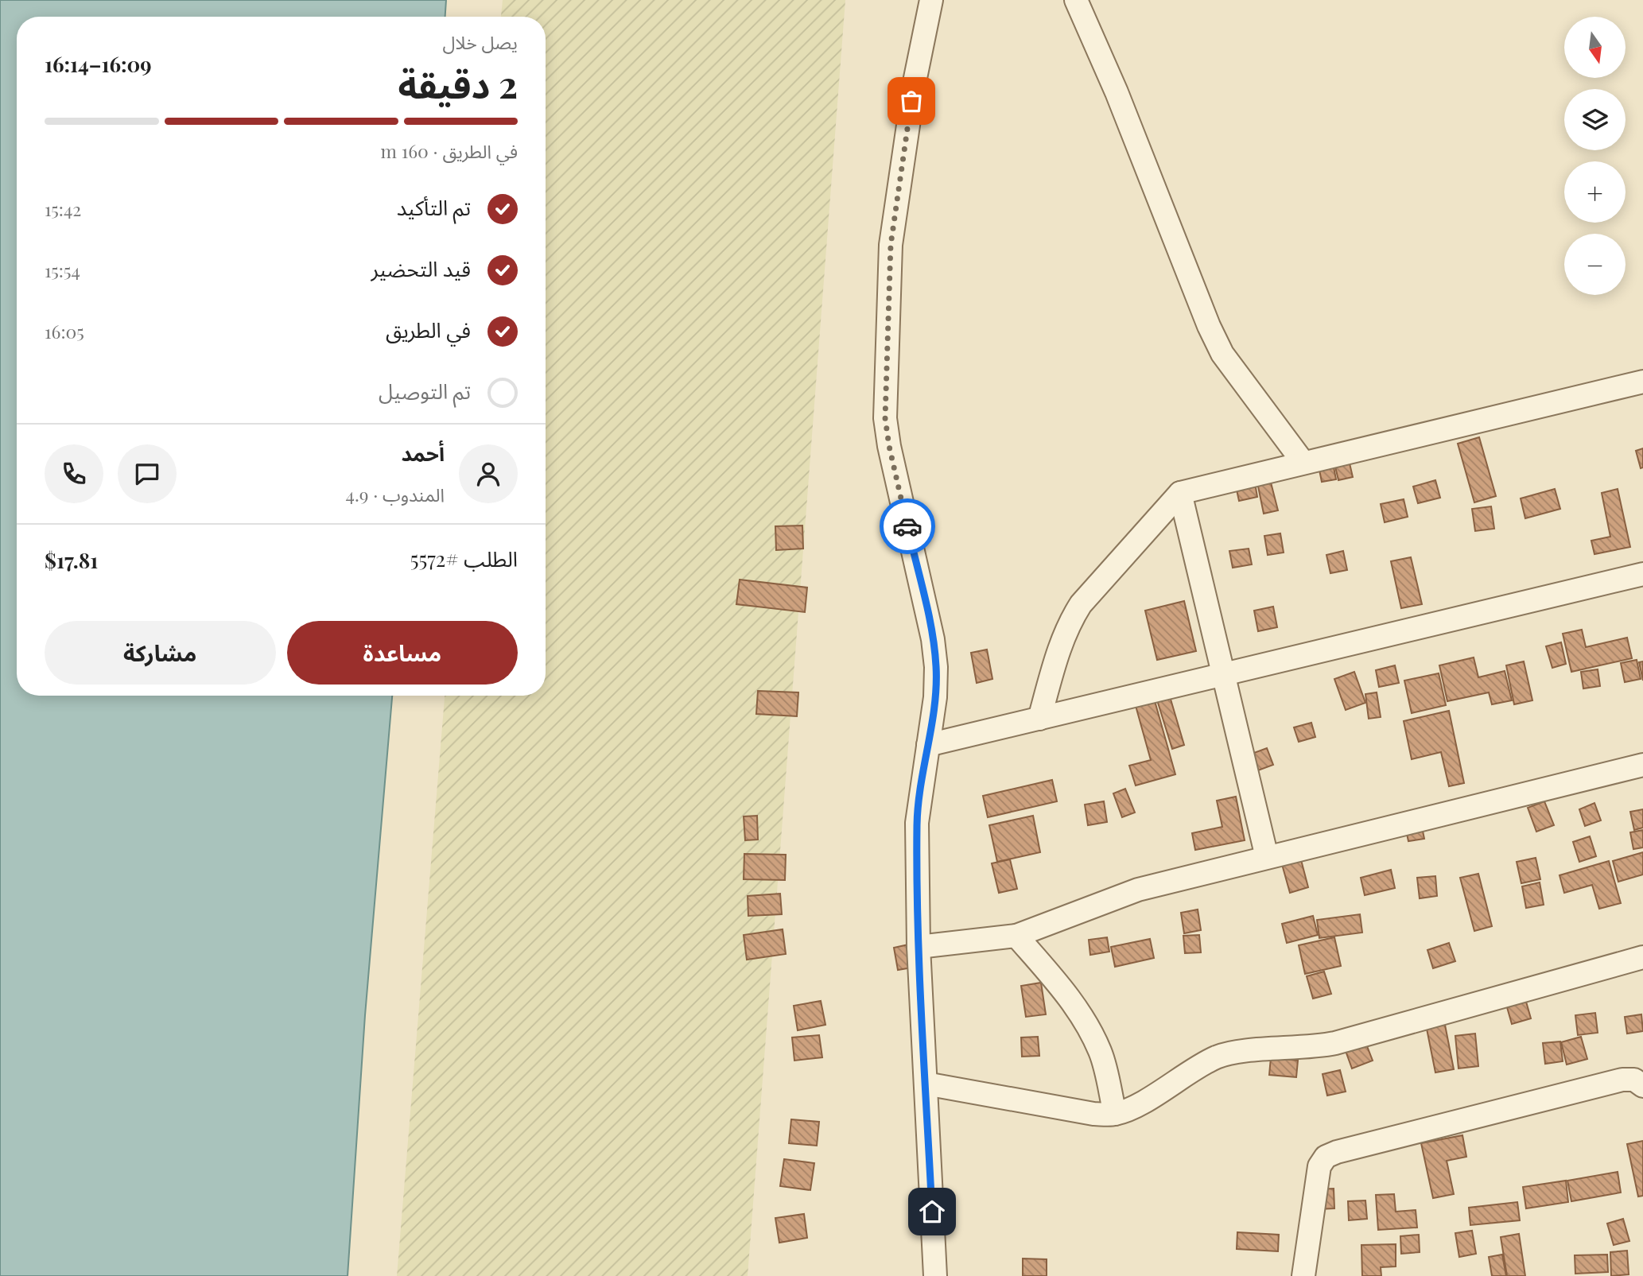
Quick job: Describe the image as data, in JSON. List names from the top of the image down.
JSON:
{
  "north": "bottom",
  "page": {
    "map_buttons": ["+", "−"],
    "heading": ["2 دقيقة", "يصل خلال", "16:09–16:14"],
    "panel": [
      "أحمد",
      "المندوب · 4.9",
      "الطلب #5572",
      "$17.81"
    ],
    "bar": "في الطريق · 160 m",
    "list": [
      ["تم التأكيد", "15:42"],
      ["قيد التحضير", "15:54"],
      ["في الطريق", "16:05"],
      "تم التوصيل"
    ],
    "buttons": ["مساعدة", "مشاركة"]
  }
}
